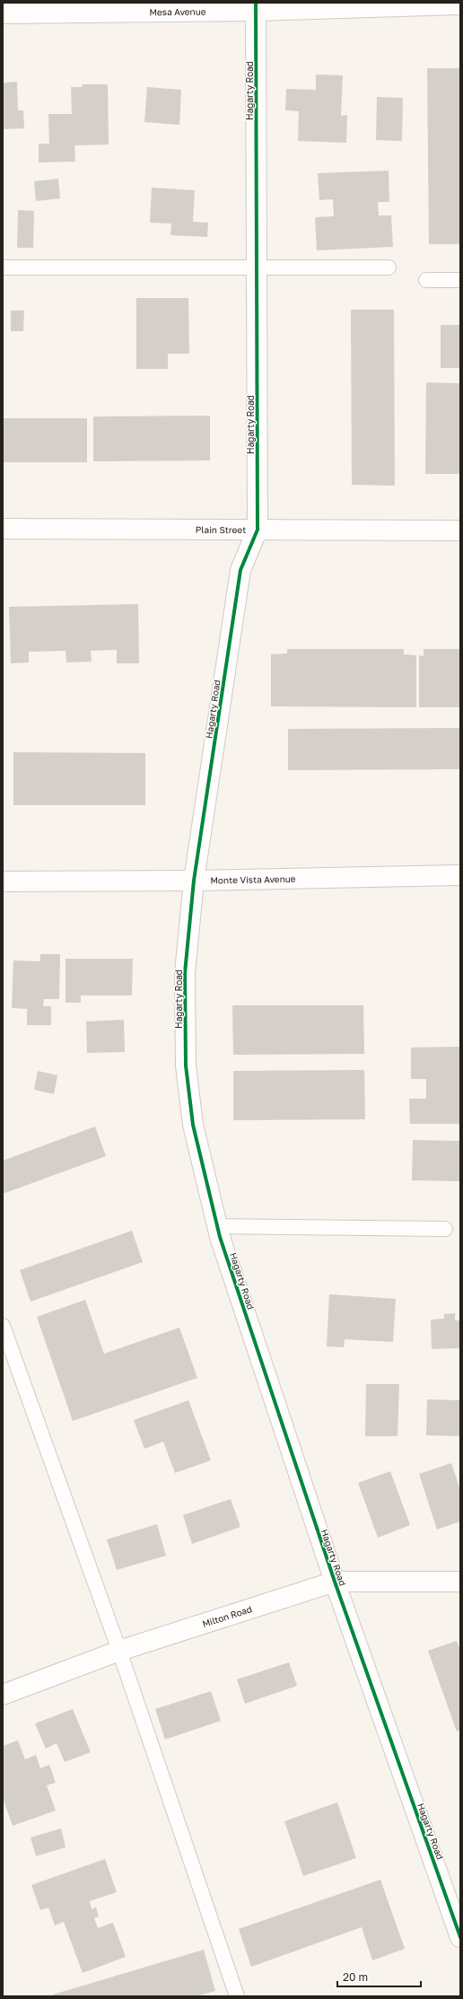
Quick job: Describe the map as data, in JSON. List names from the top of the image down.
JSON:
{
  "streets": {
    "street": [
      "Mesa Avenue",
      "Hagarty Road",
      "Plain Street",
      "Monte Vista Avenue",
      "Milton Road"
    ]
  },
  "crossings": [
    ["Mesa Avenue", "Hagarty Road"],
    ["Hagarty Road", "Plain Street"],
    ["Hagarty Road", "Monte Vista Avenue"],
    ["Hagarty Road", "Milton Road"]
  ],
  "scale_bar": "20 m"
}
